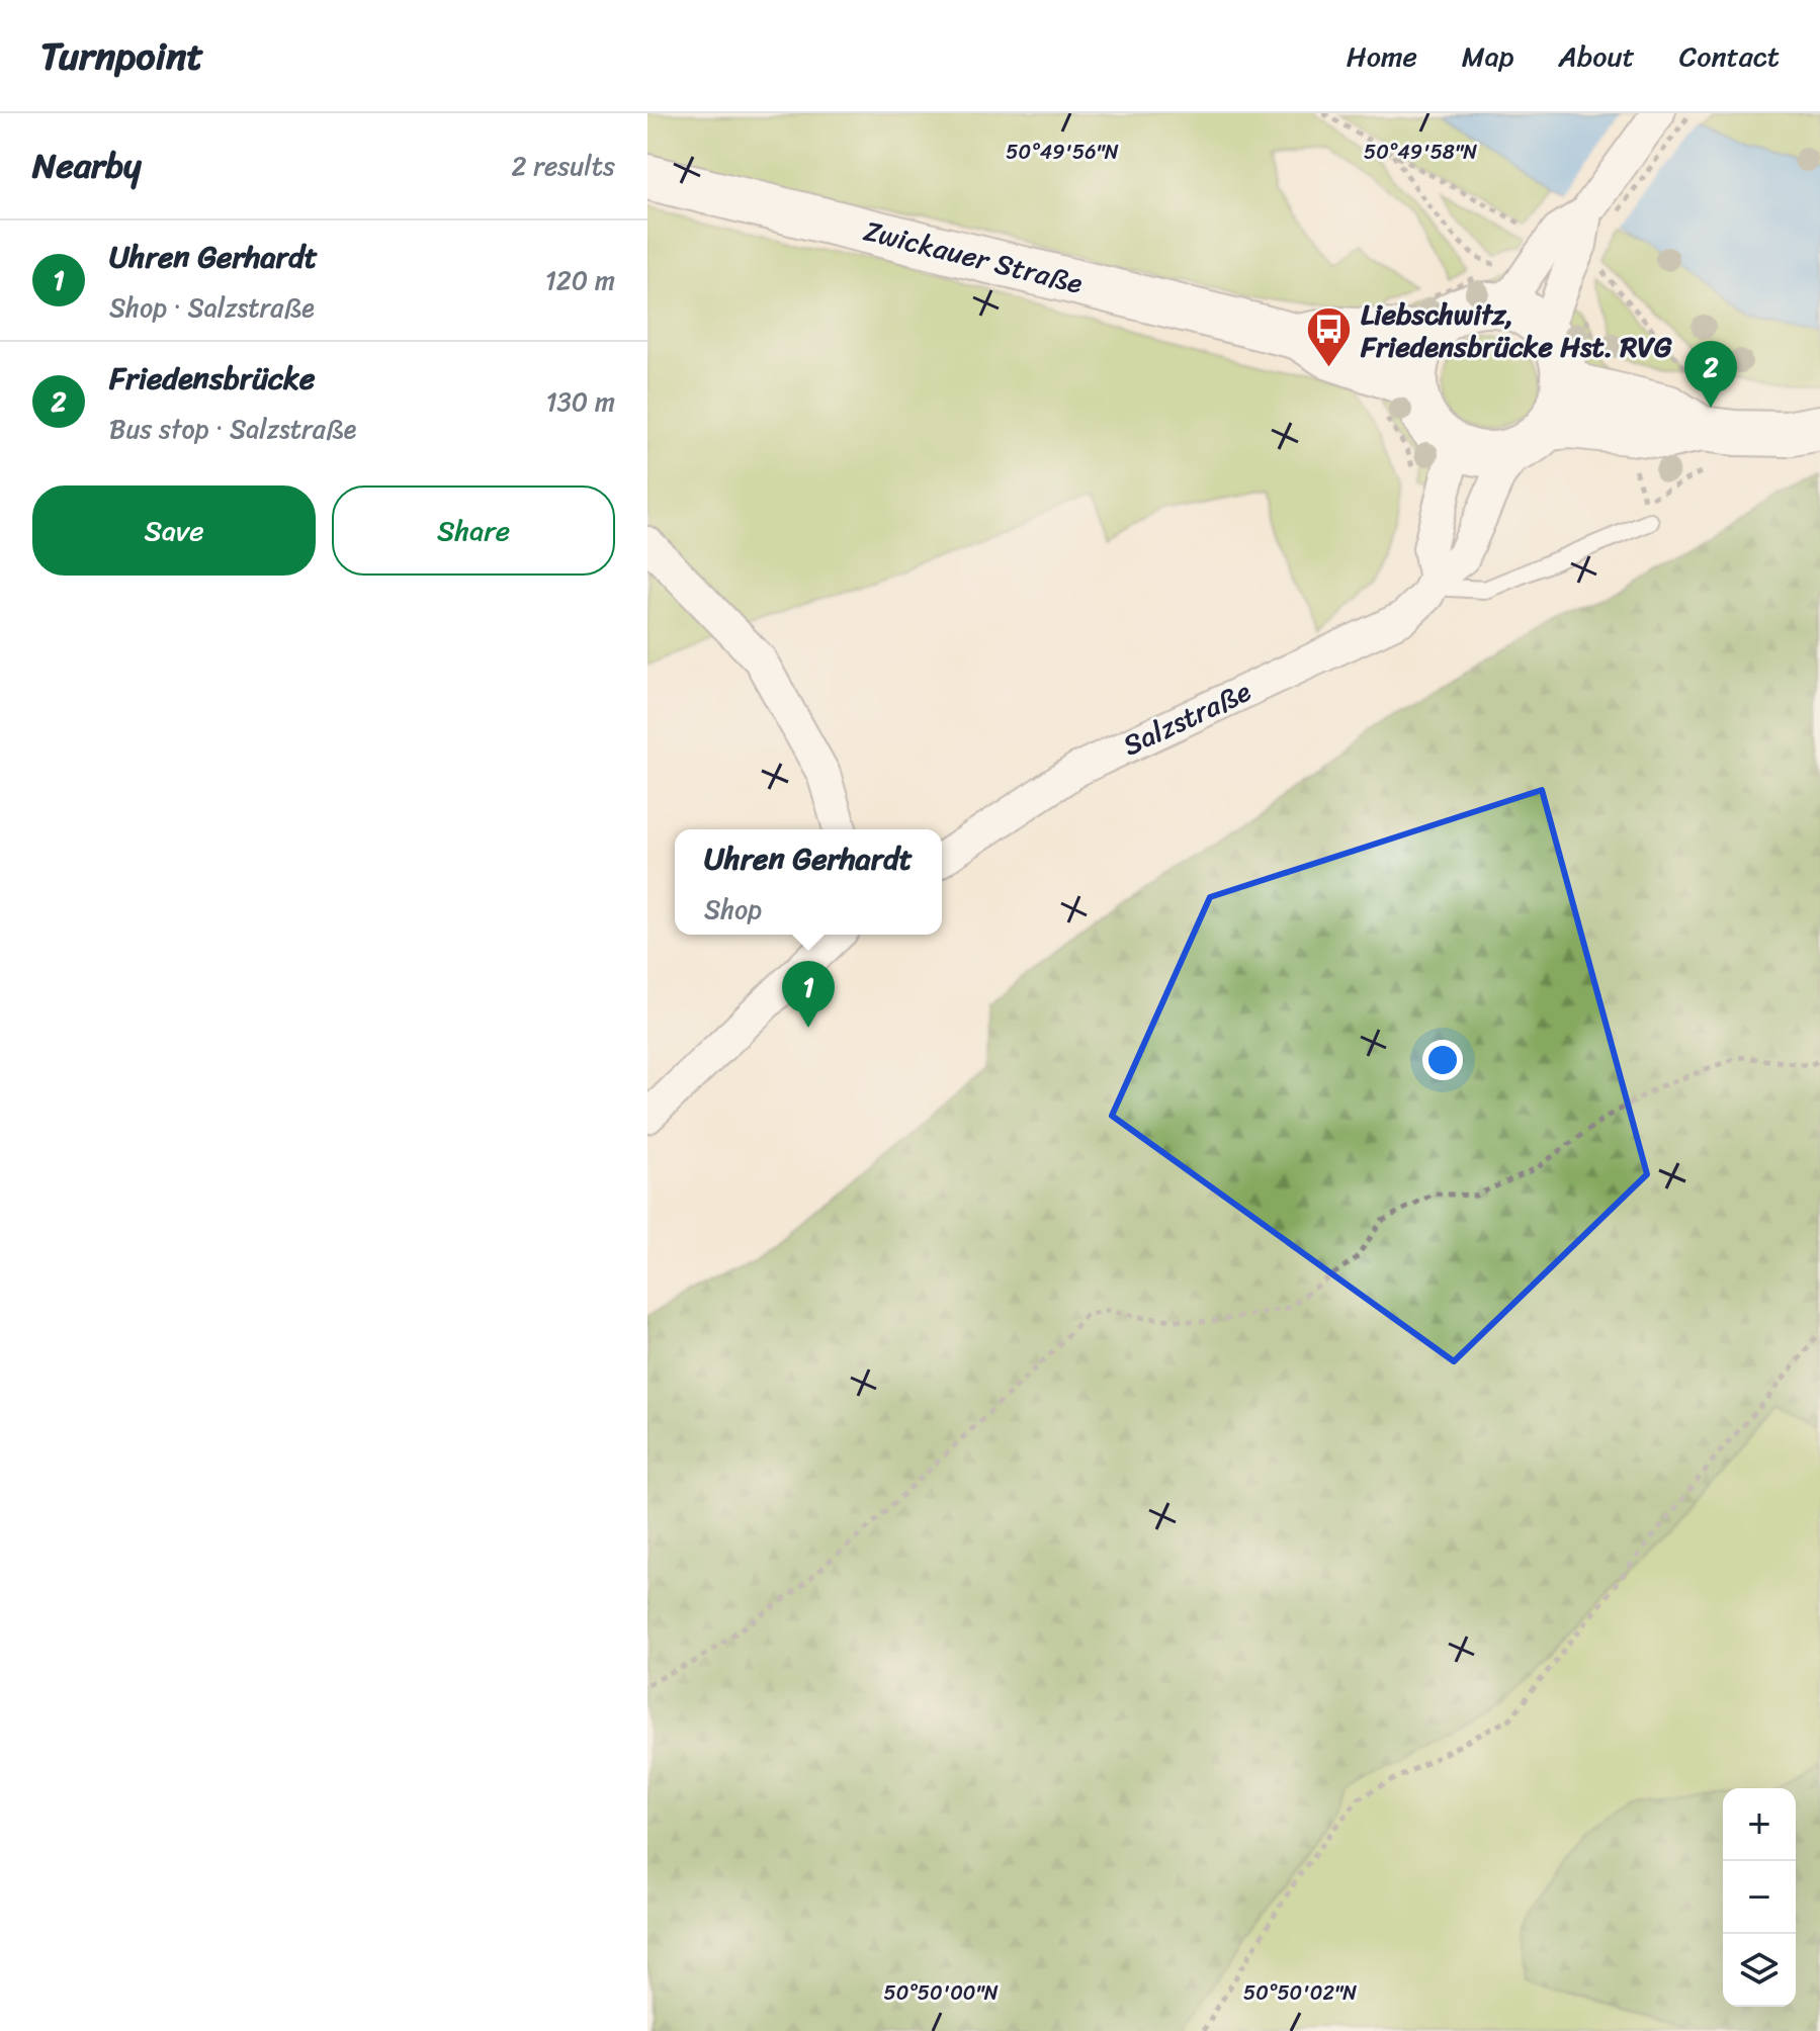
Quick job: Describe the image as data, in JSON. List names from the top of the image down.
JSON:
{
  "streets": {
    "main road": ["Zwickauer Straße"],
    "street": ["Salzstraße"]
  },
  "crossings": [
    ["Zwickauer Straße", "Salzstraße"]
  ],
  "places": {
    "bus stop": ["Liebschwitz, Friedensbrücke Hst. RVG"]
  },
  "page": {
    "header": "Turnpoint",
    "nav": [
      "Home",
      "Map",
      "About",
      "Contact"
    ],
    "heading": ["Nearby", "2 results"],
    "list": [
      {
        "mark": "1",
        "name": "Uhren Gerhardt",
        "note": "Shop · Salzstraße",
        "value": "120 m"
      },
      {
        "mark": "2",
        "name": "Friedensbrücke",
        "note": "Bus stop · Salzstraße",
        "value": "130 m"
      }
    ],
    "pins": ["2", "1"],
    "buttons": ["Save", "Share"],
    "popup": ["Uhren Gerhardt", "Shop"],
    "map_buttons": ["+", "−"]
  },
  "coordinates": [
    "50°49'58\"N",
    "50°49'56\"N",
    "50°50'00\"N",
    "50°50'02\"N"
  ]
}
